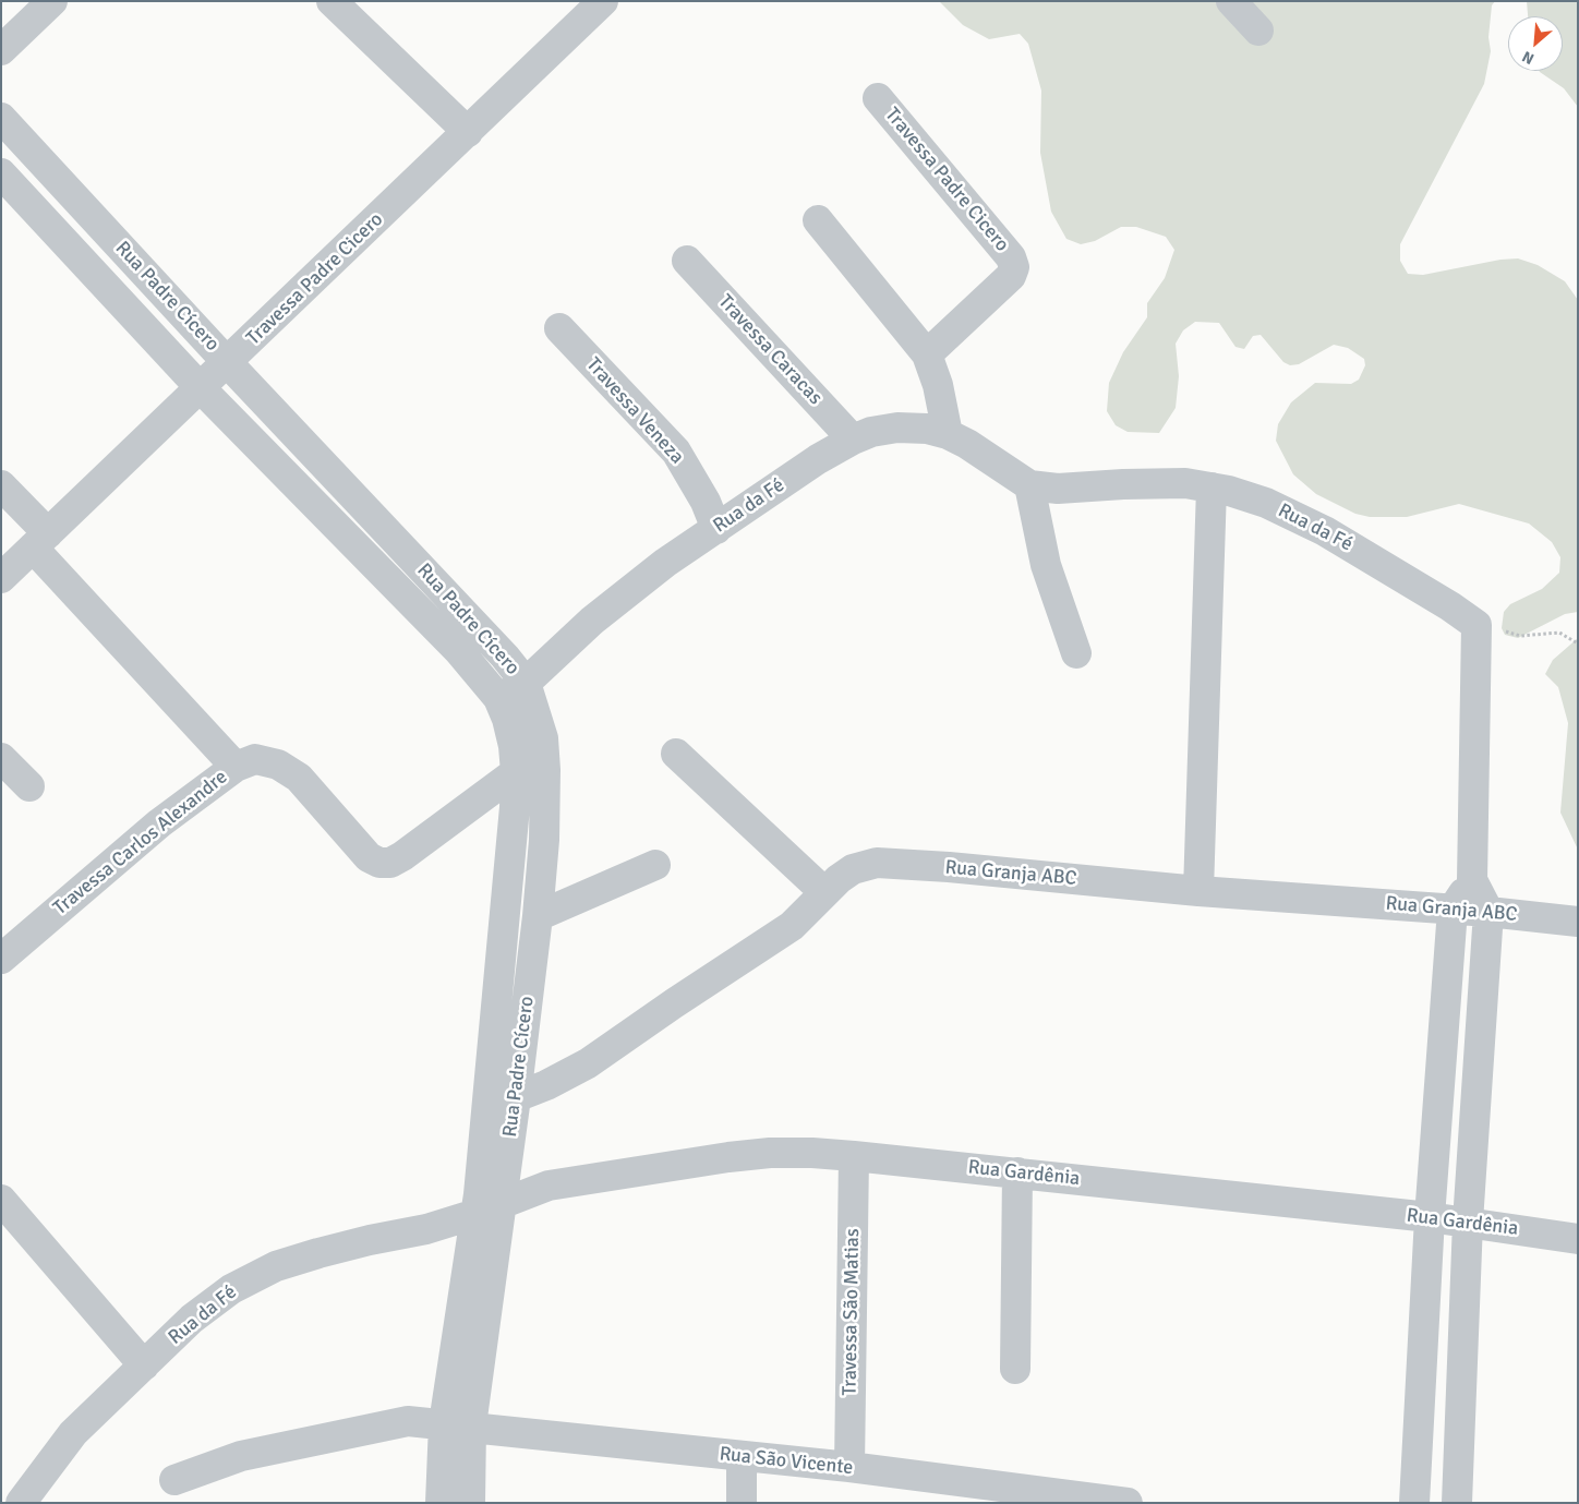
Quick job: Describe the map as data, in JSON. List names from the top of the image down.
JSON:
{
  "streets": {
    "street": [
      "Travessa Padre Cicero",
      "Rua Padre Cícero",
      "Travessa Caracas",
      "Travessa Veneza",
      "Rua da Fé",
      "Travessa Carlos Alexandre",
      "Rua Granja ABC",
      "Rua Gardênia",
      "Travessa São Matias",
      "Rua São Vicente"
    ]
  },
  "crossings": [
    ["Travessa Padre Cicero", "Rua Padre Cícero"],
    ["Rua Padre Cícero", "Rua da Fé"],
    ["Rua Padre Cícero", "Travessa Carlos Alexandre"],
    ["Rua Padre Cícero", "Rua Granja ABC"],
    ["Rua Padre Cícero", "Rua Gardênia"],
    ["Rua Padre Cícero", "Rua São Vicente"],
    ["Travessa Caracas", "Rua da Fé"],
    ["Travessa Veneza", "Rua da Fé"],
    ["Rua da Fé", "Rua Gardênia"],
    ["Rua Gardênia", "Travessa São Matias"],
    ["Travessa São Matias", "Rua São Vicente"]
  ],
  "north": "bottom left"
}
